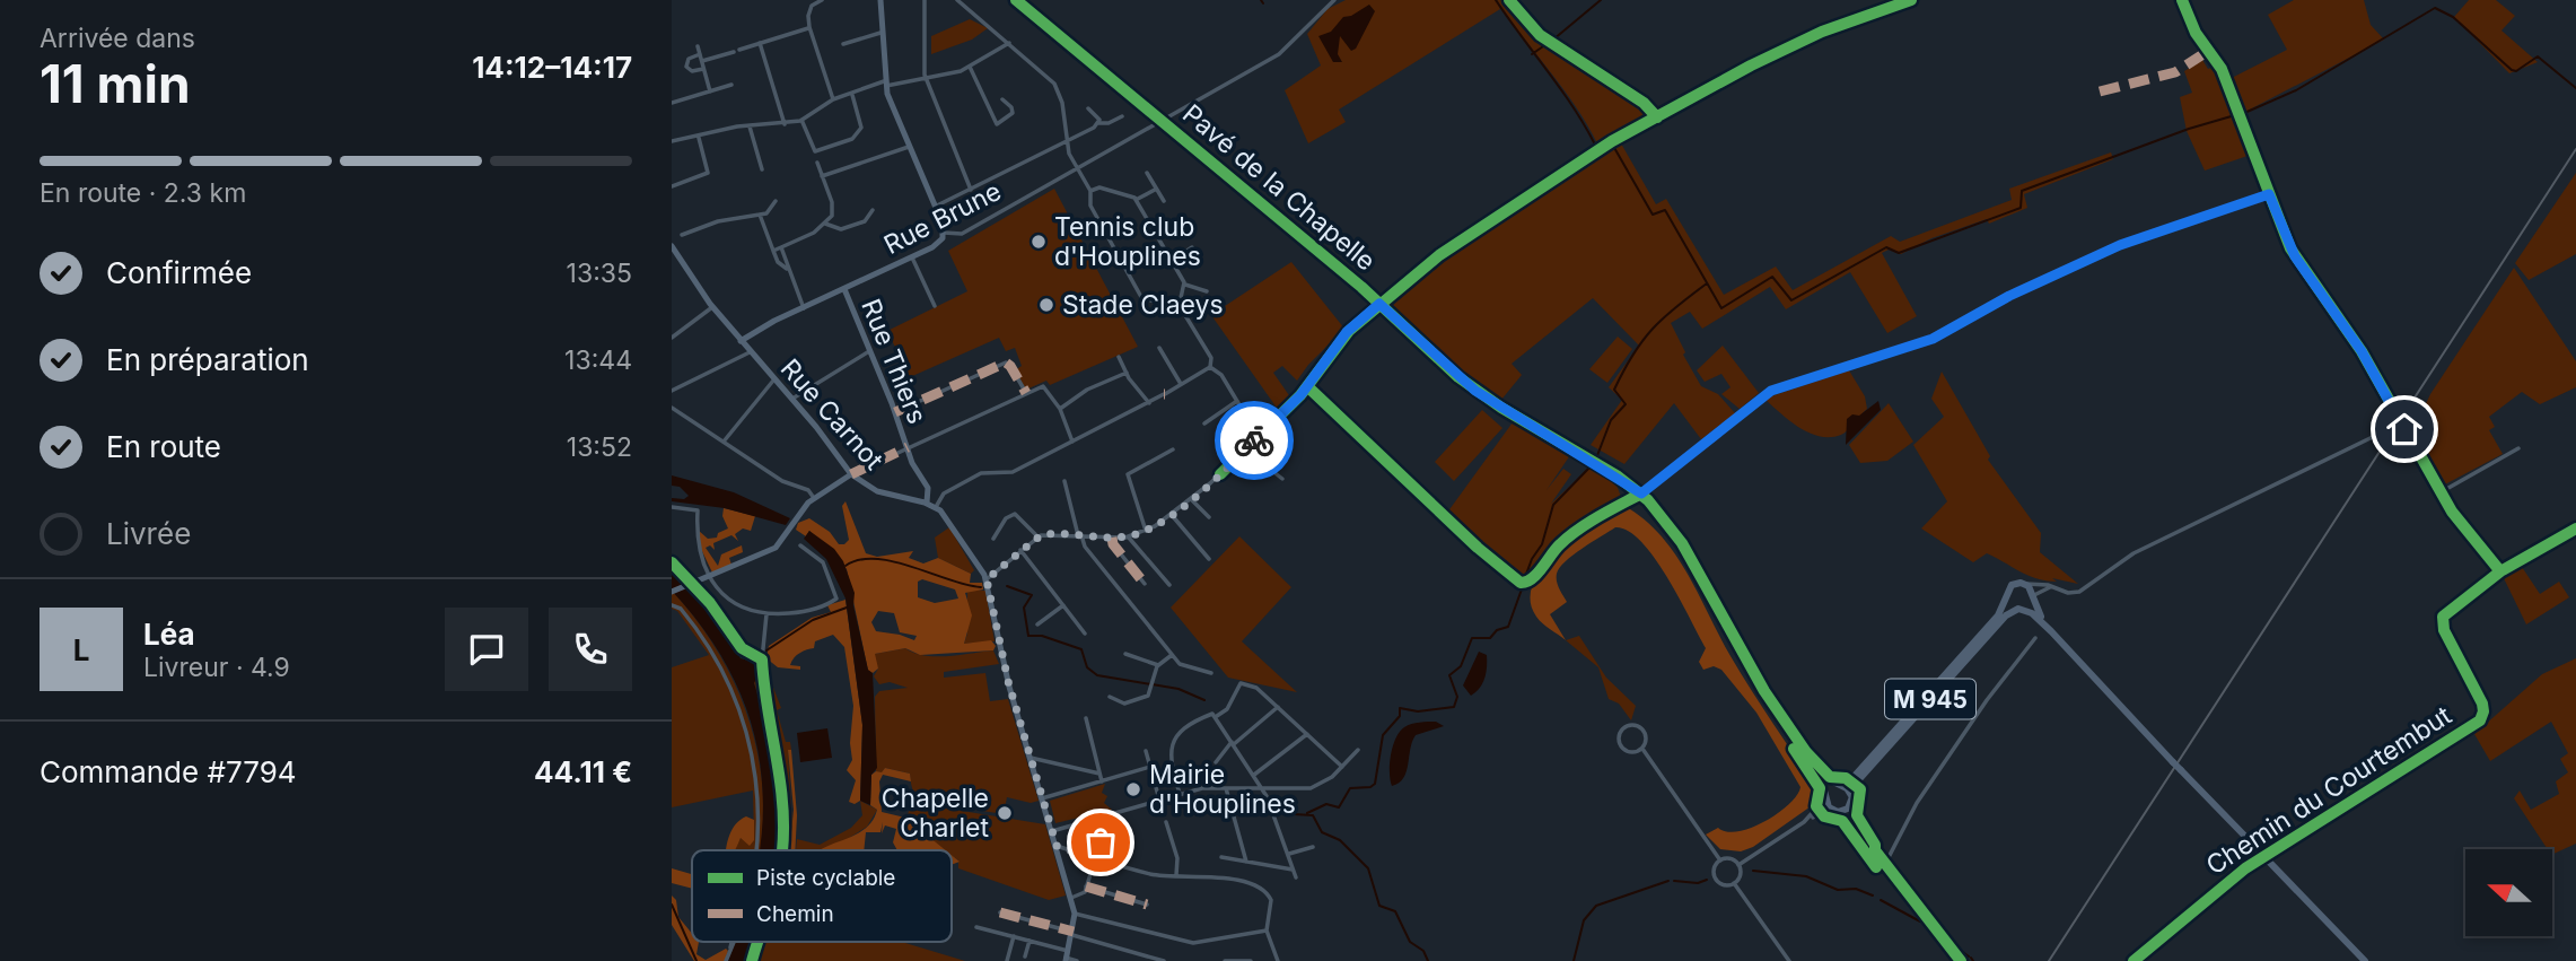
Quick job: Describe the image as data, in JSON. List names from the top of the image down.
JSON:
{
  "streets": {
    "main road": [
      "Pavé de la Chapelle",
      "Rue Brune",
      "Rue Thiers",
      "Rue Carnot",
      "M 945"
    ],
    "street": ["Chemin du Courtembut"]
  },
  "crossings": [
    ["Pavé de la Chapelle", "Rue Brune"],
    ["Pavé de la Chapelle", "M 945"],
    ["Rue Brune", "Rue Thiers"],
    ["Rue Brune", "Rue Carnot"],
    ["Rue Thiers", "Rue Carnot"]
  ],
  "places": [
    "Tennis club d'Houplines",
    "Stade Claeys",
    "Mairie d'Houplines",
    "Chapelle Charlet"
  ],
  "legend": ["Piste cyclable", "Chemin"],
  "north": "left",
  "page": {
    "heading": ["11 min", "Arrivée dans", "14:12–14:17"],
    "panel": [
      "Léa",
      "Livreur · 4.9",
      "Commande #7794",
      "44.11 €"
    ],
    "bar": "En route · 2.3 km",
    "list": [
      ["Confirmée", "13:35"],
      ["En préparation", "13:44"],
      ["En route", "13:52"],
      "Livrée"
    ],
    "round": "L"
  }
}
